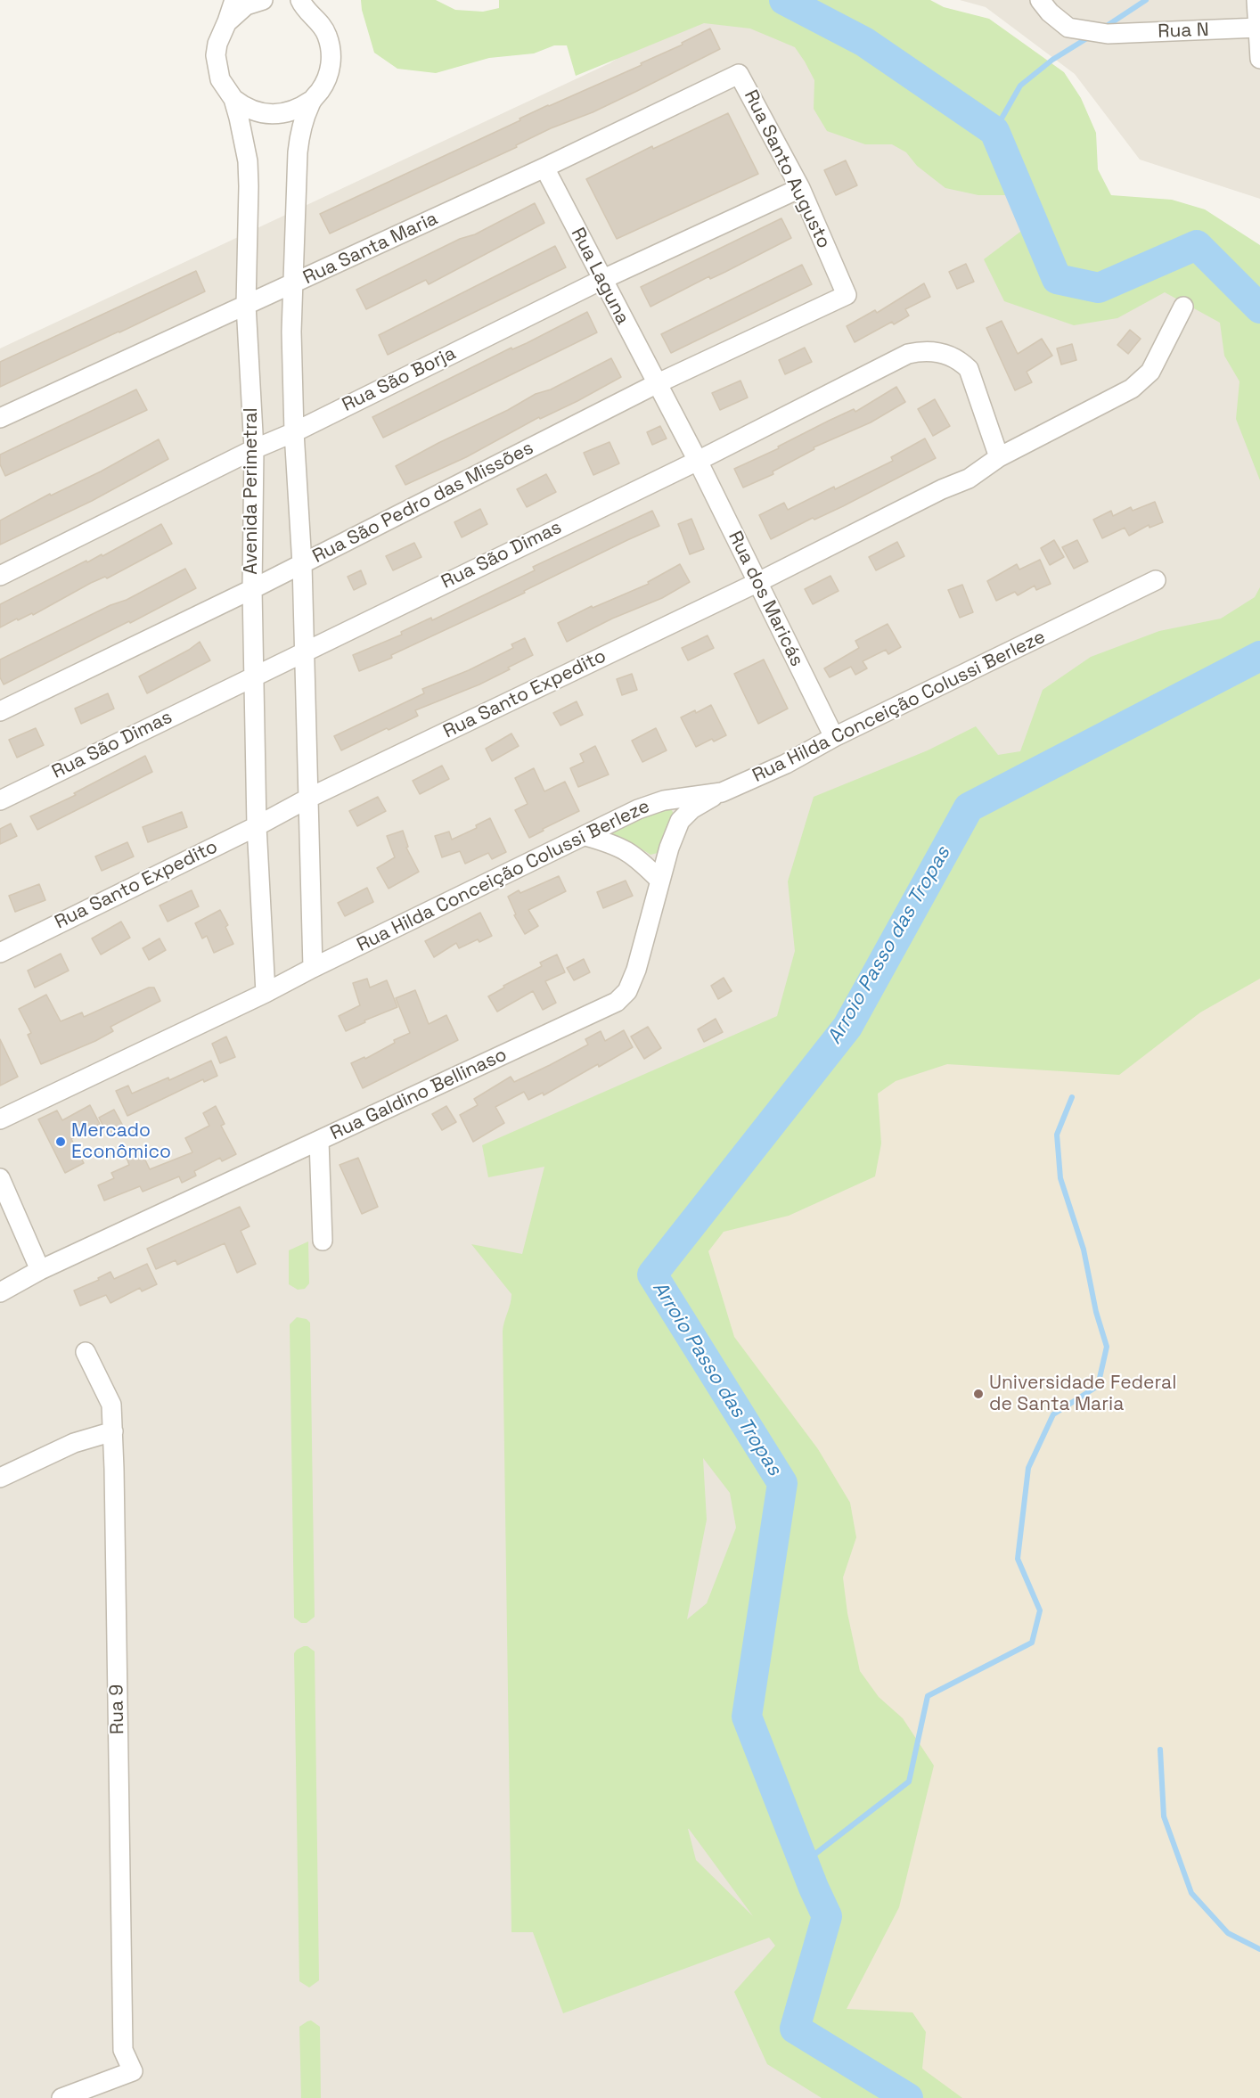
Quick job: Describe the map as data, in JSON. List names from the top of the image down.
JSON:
{
  "streets": {
    "street": [
      "Rua N",
      "Rua Santo Augusto",
      "Rua Santa Maria",
      "Rua Laguna",
      "Rua São Borja",
      "Avenida Perimetral",
      "Rua São Pedro das Missões",
      "Rua São Dimas",
      "Rua dos Maricás",
      "Rua Santo Expedito",
      "Rua Hilda Conceição Colussi Berleze",
      "Rua Galdino Bellinaso",
      "Rua 9"
    ]
  },
  "crossings": [
    ["Rua Santo Augusto", "Rua Santa Maria"],
    ["Rua Santo Augusto", "Rua São Borja"],
    ["Rua Santo Augusto", "Rua São Pedro das Missões"],
    ["Rua Santa Maria", "Rua Laguna"],
    ["Rua Santa Maria", "Avenida Perimetral"],
    ["Rua Laguna", "Rua São Borja"],
    ["Rua Laguna", "Rua São Pedro das Missões"],
    ["Rua Laguna", "Rua São Dimas"],
    ["Rua Laguna", "Rua dos Maricás"],
    ["Rua São Borja", "Avenida Perimetral"],
    ["Avenida Perimetral", "Rua São Pedro das Missões"],
    ["Avenida Perimetral", "Rua São Dimas"],
    ["Avenida Perimetral", "Rua Santo Expedito"],
    ["Avenida Perimetral", "Rua Hilda Conceição Colussi Berleze"],
    ["Rua São Dimas", "Rua dos Maricás"],
    ["Rua São Dimas", "Rua Santo Expedito"],
    ["Rua dos Maricás", "Rua Santo Expedito"],
    ["Rua dos Maricás", "Rua Hilda Conceição Colussi Berleze"],
    ["Rua Hilda Conceição Colussi Berleze", "Rua Galdino Bellinaso"]
  ],
  "water": ["Arroio Passo das Tropas"],
  "places": ["Mercado Econômico", "Universidade Federal de Santa Maria"]
}
